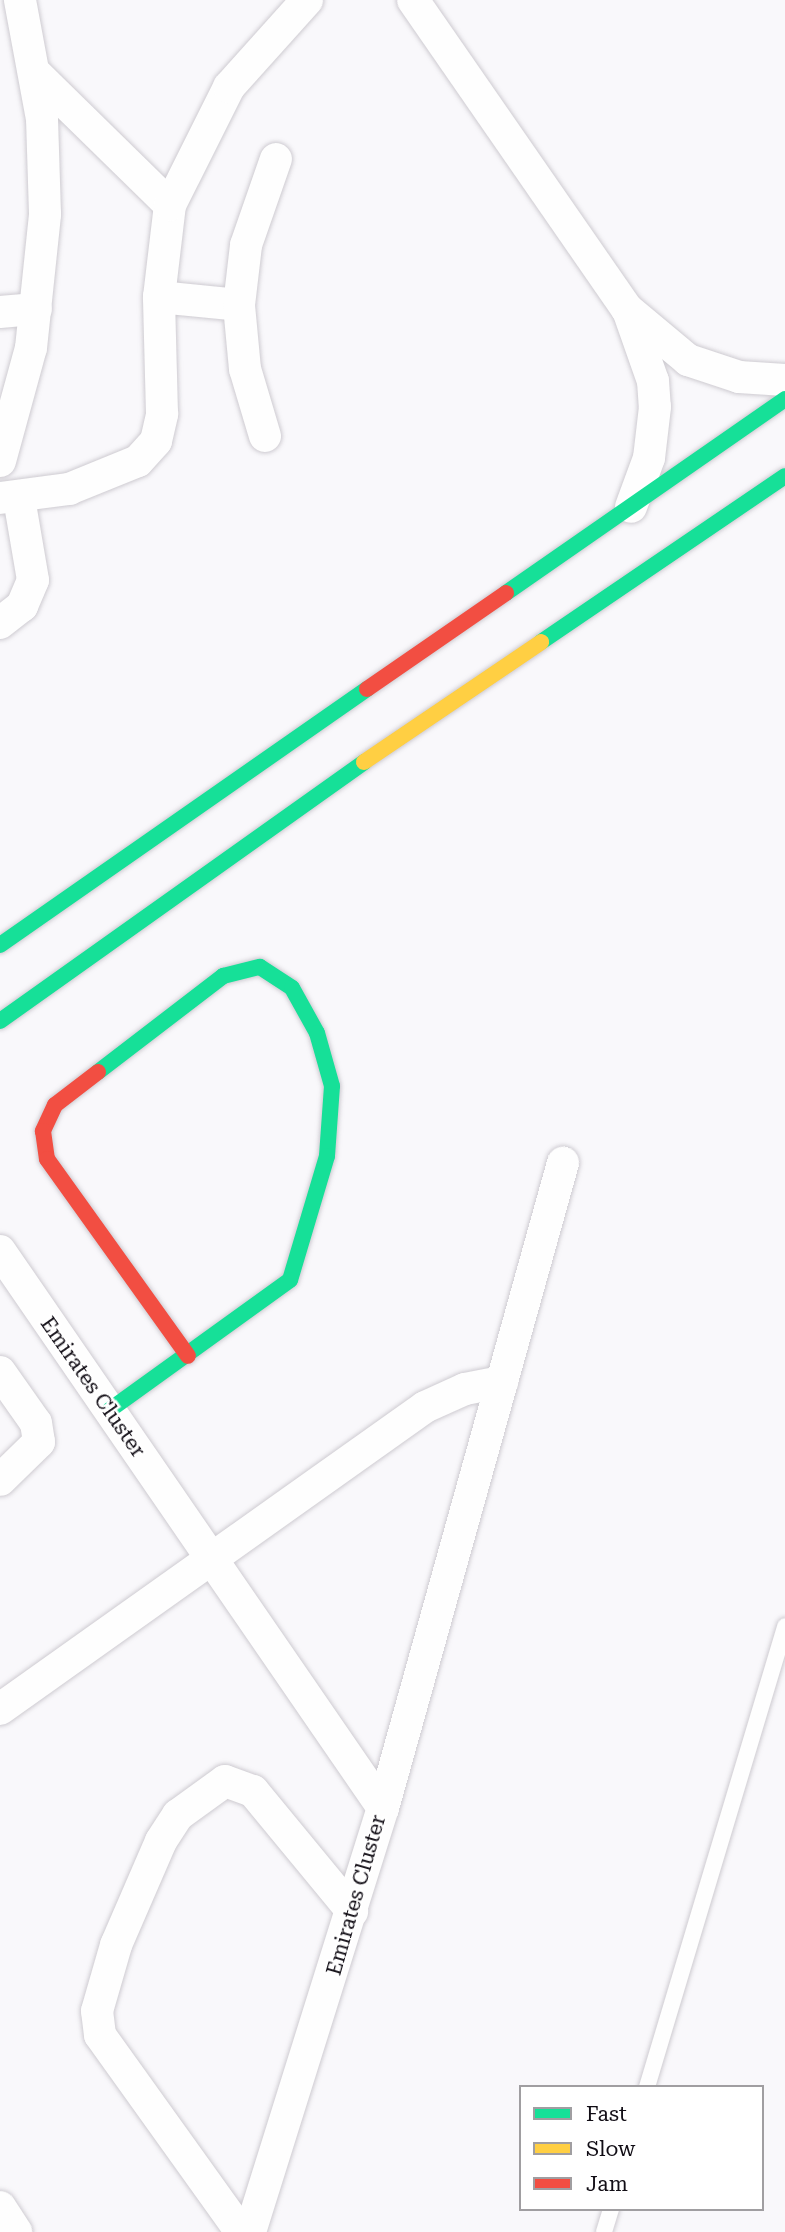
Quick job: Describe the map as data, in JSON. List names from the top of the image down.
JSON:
{
  "streets": {
    "street": ["Emirates Cluster"]
  },
  "legend": ["Fast", "Slow", "Jam"]
}
